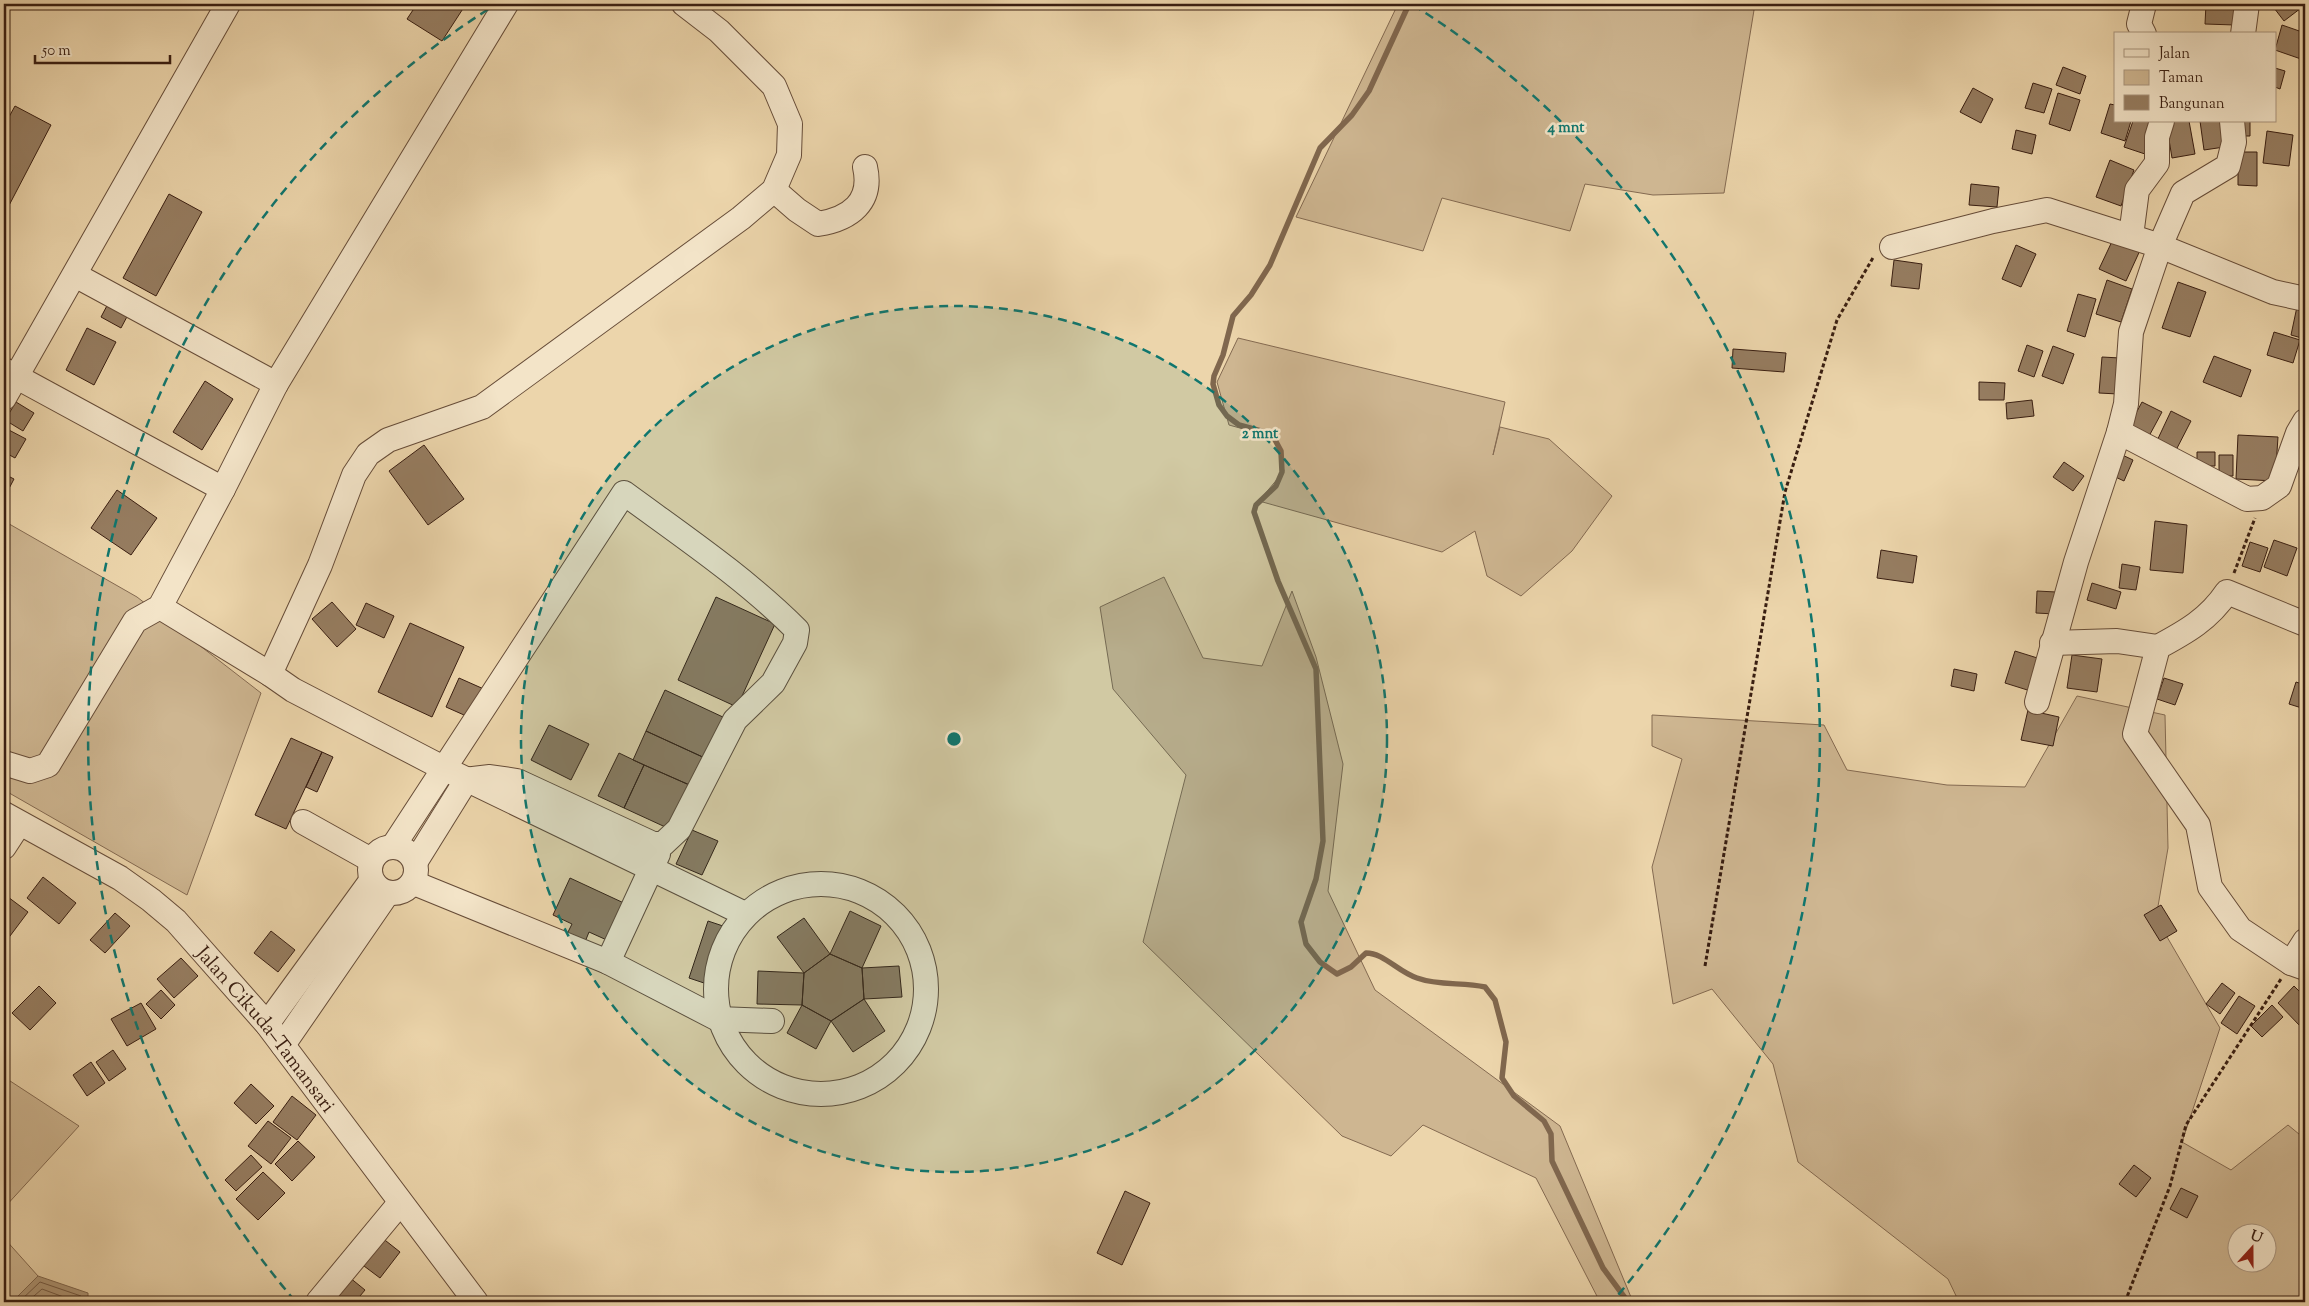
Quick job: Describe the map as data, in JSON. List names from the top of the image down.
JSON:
{
  "streets": {
    "street": ["Jalan Cikuda–Tamansari"]
  },
  "legend": ["Jalan", "Taman", "Bangunan"],
  "scale_bar": "50 m",
  "north": "top",
  "rings": ["4 mnt", "2 mnt"]
}
